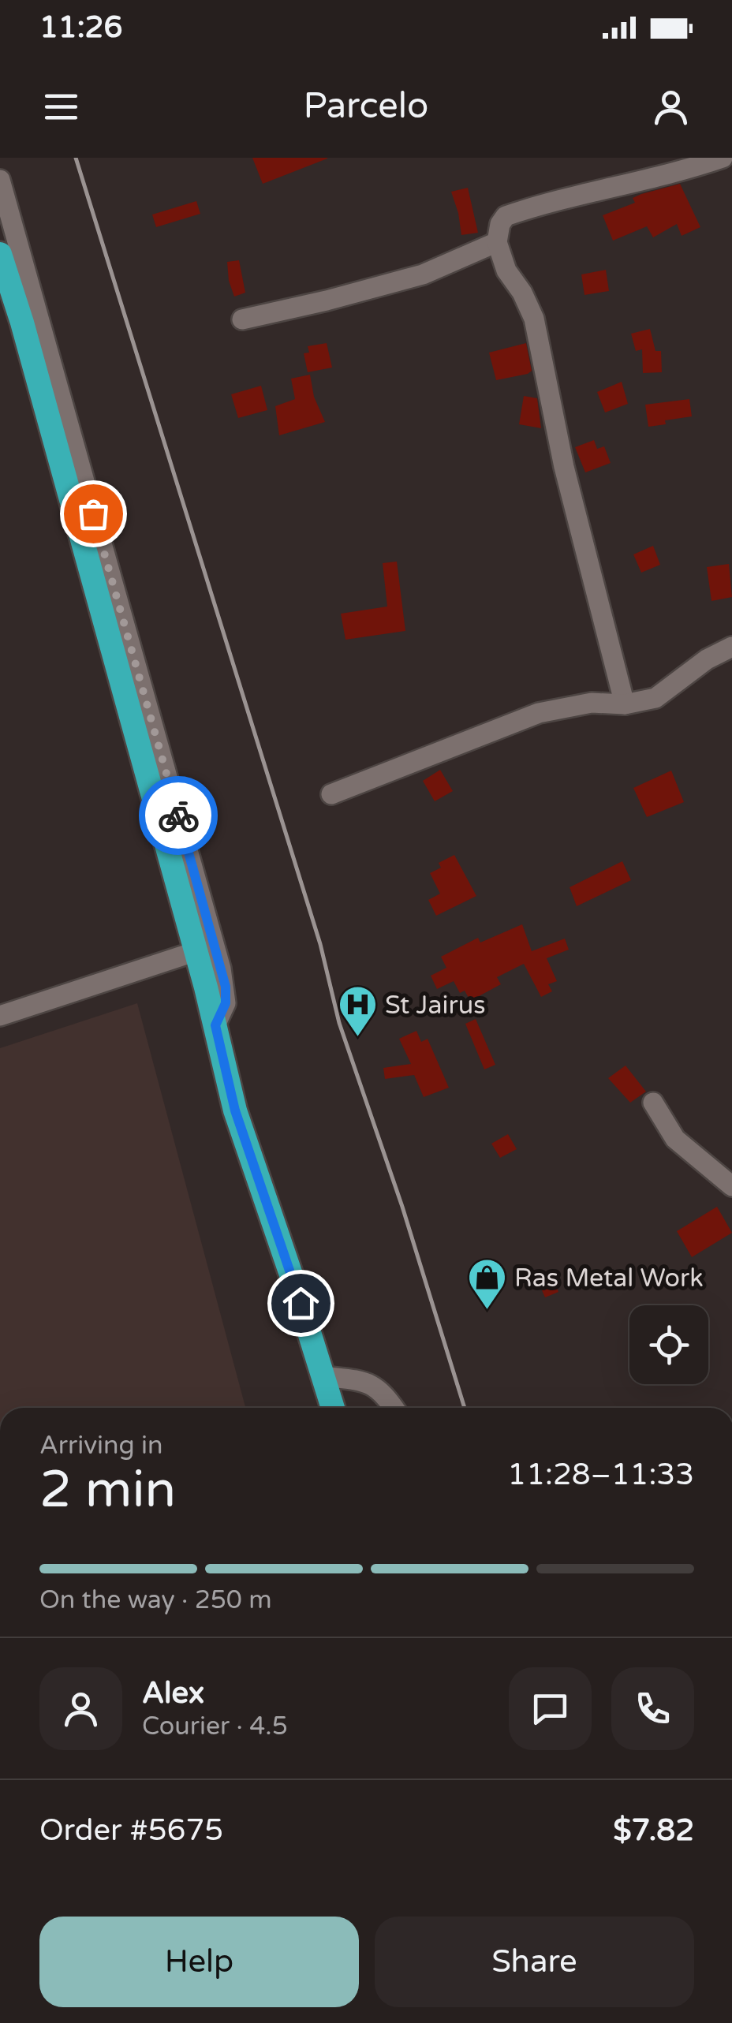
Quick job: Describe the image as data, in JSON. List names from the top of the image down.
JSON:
{
  "places": {
    "hospital": ["St Jairus"],
    "shop": ["Ras Metal Work"]
  },
  "page": {
    "status": "11:26",
    "header": "Parcelo",
    "heading": ["2 min", "Arriving in", "11:28–11:33"],
    "panel": [
      "Alex",
      "Courier · 4.5",
      "Order #5675",
      "$7.82"
    ],
    "bar": "On the way · 250 m",
    "buttons": ["Help", "Share"]
  }
}
